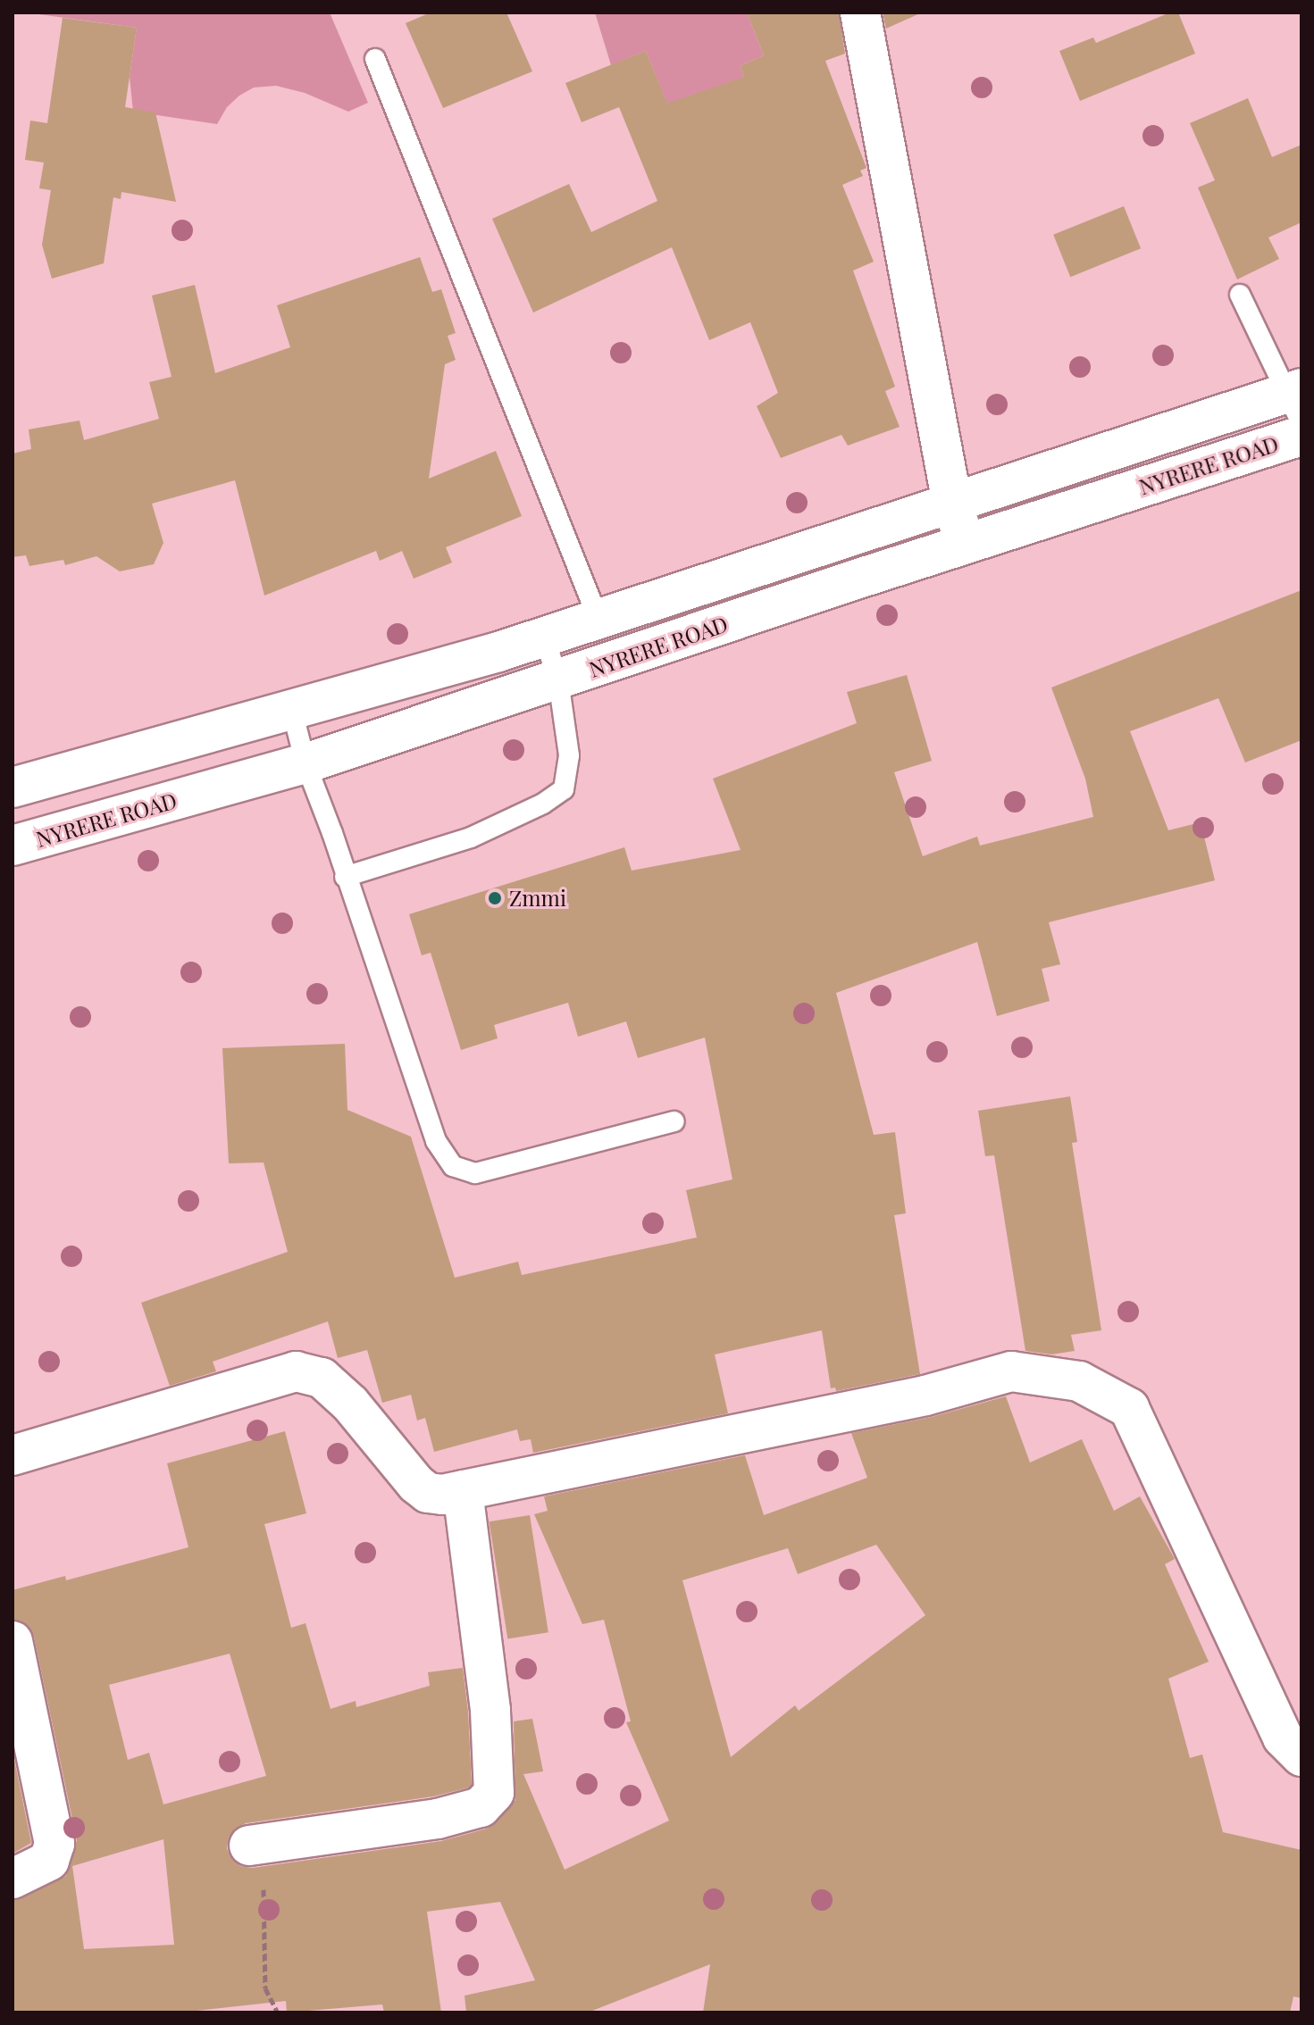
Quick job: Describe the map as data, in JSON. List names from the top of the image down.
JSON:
{
  "streets": {
    "street": ["NYRERE ROAD"]
  },
  "places": ["Zmmi"]
}
